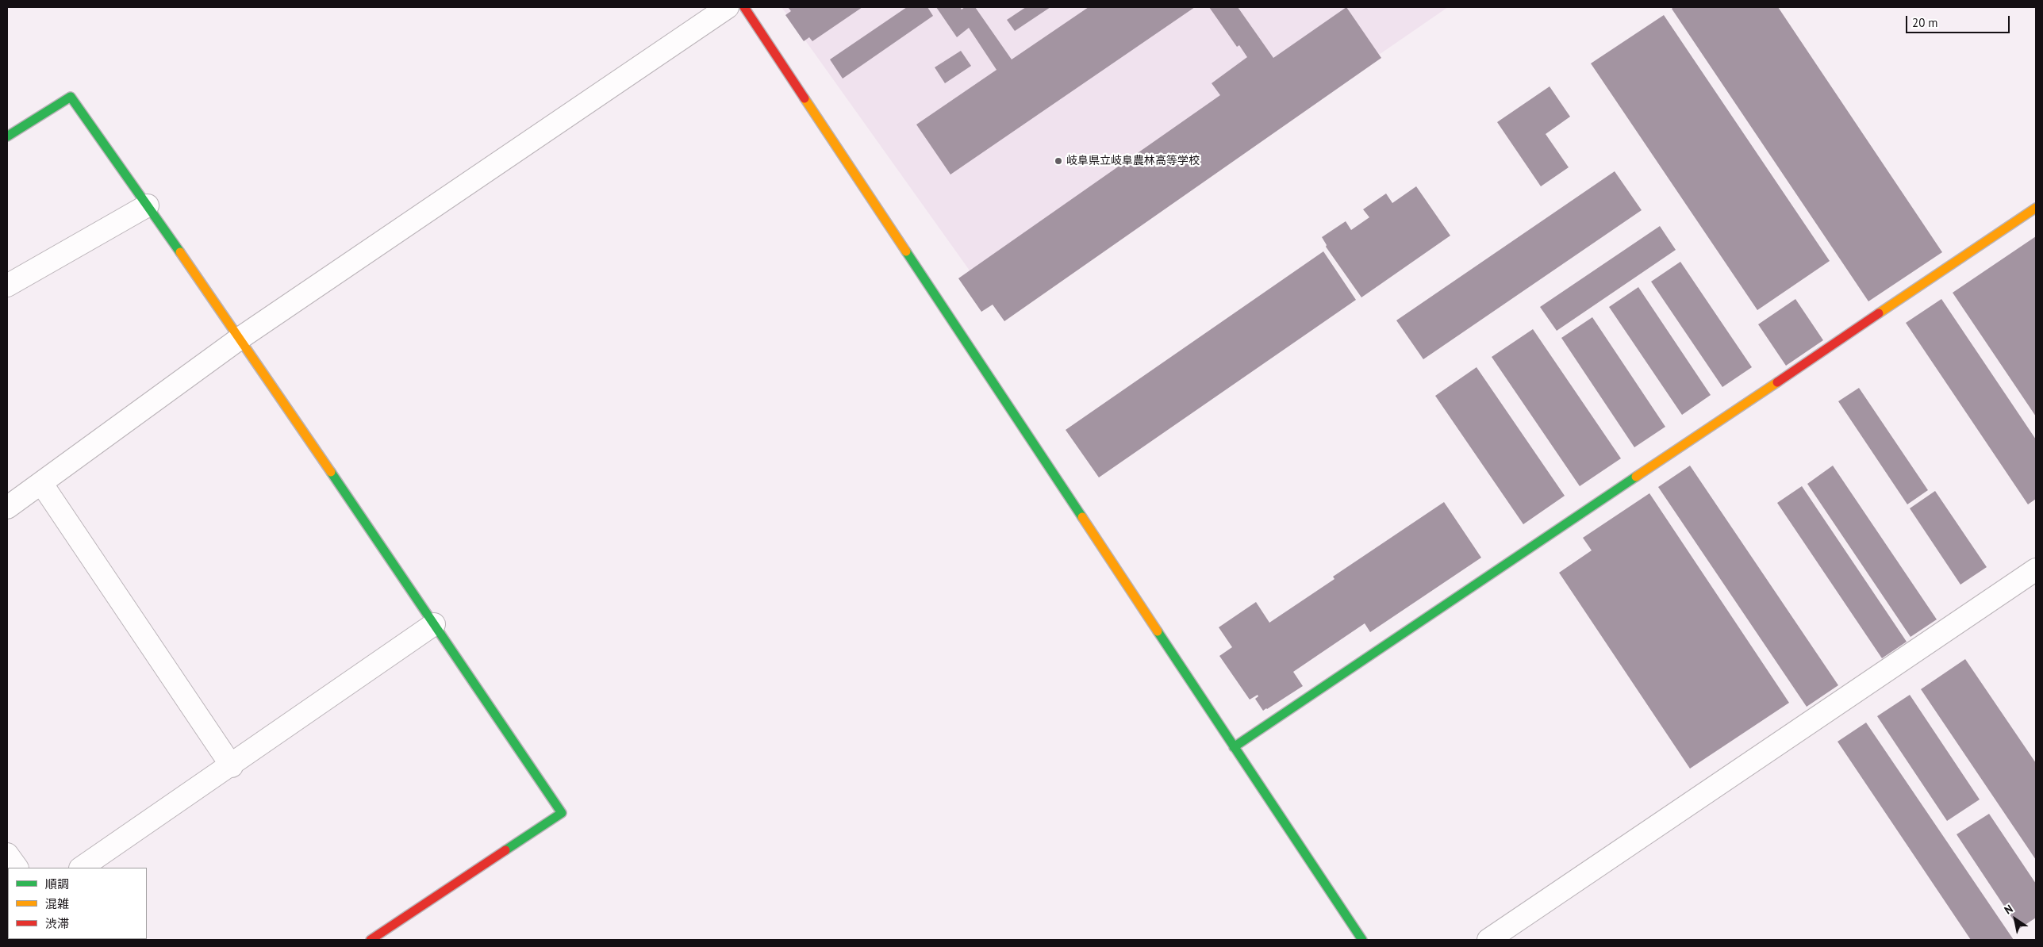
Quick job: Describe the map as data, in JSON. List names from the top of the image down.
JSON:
{
  "places": ["岐阜県立岐阜農林高等学校"],
  "legend": ["順調", "混雑", "渋滞"],
  "scale_bar": "20 m",
  "north": "top left"
}
